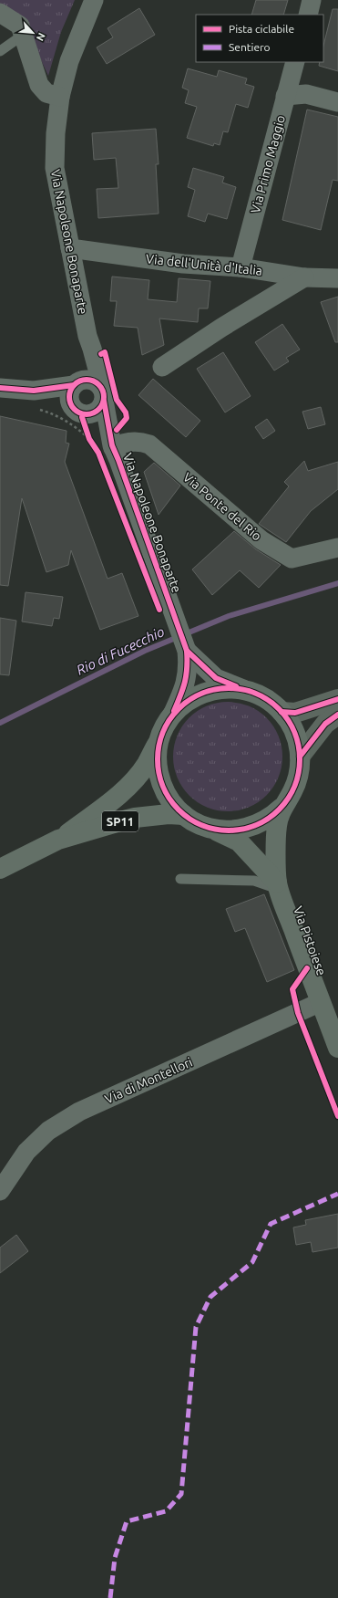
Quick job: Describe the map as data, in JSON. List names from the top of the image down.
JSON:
{
  "streets": {
    "main road": ["SP11", "Via Pistoiese"],
    "street": [
      "Via Primo Maggio",
      "Via Napoleone Bonaparte",
      "Via dell'Unità d'Italia",
      "Via Ponte del Rio",
      "Via di Montellori"
    ]
  },
  "crossings": [
    ["Via Primo Maggio", "Via dell'Unità d'Italia"],
    ["Via Napoleone Bonaparte", "Via dell'Unità d'Italia"],
    ["Via Napoleone Bonaparte", "Via Ponte del Rio"],
    ["Via Pistoiese", "Via di Montellori"]
  ],
  "water": ["Rio di Fucecchio"],
  "legend": ["Pista ciclabile", "Sentiero"],
  "north": "bottom right"
}
